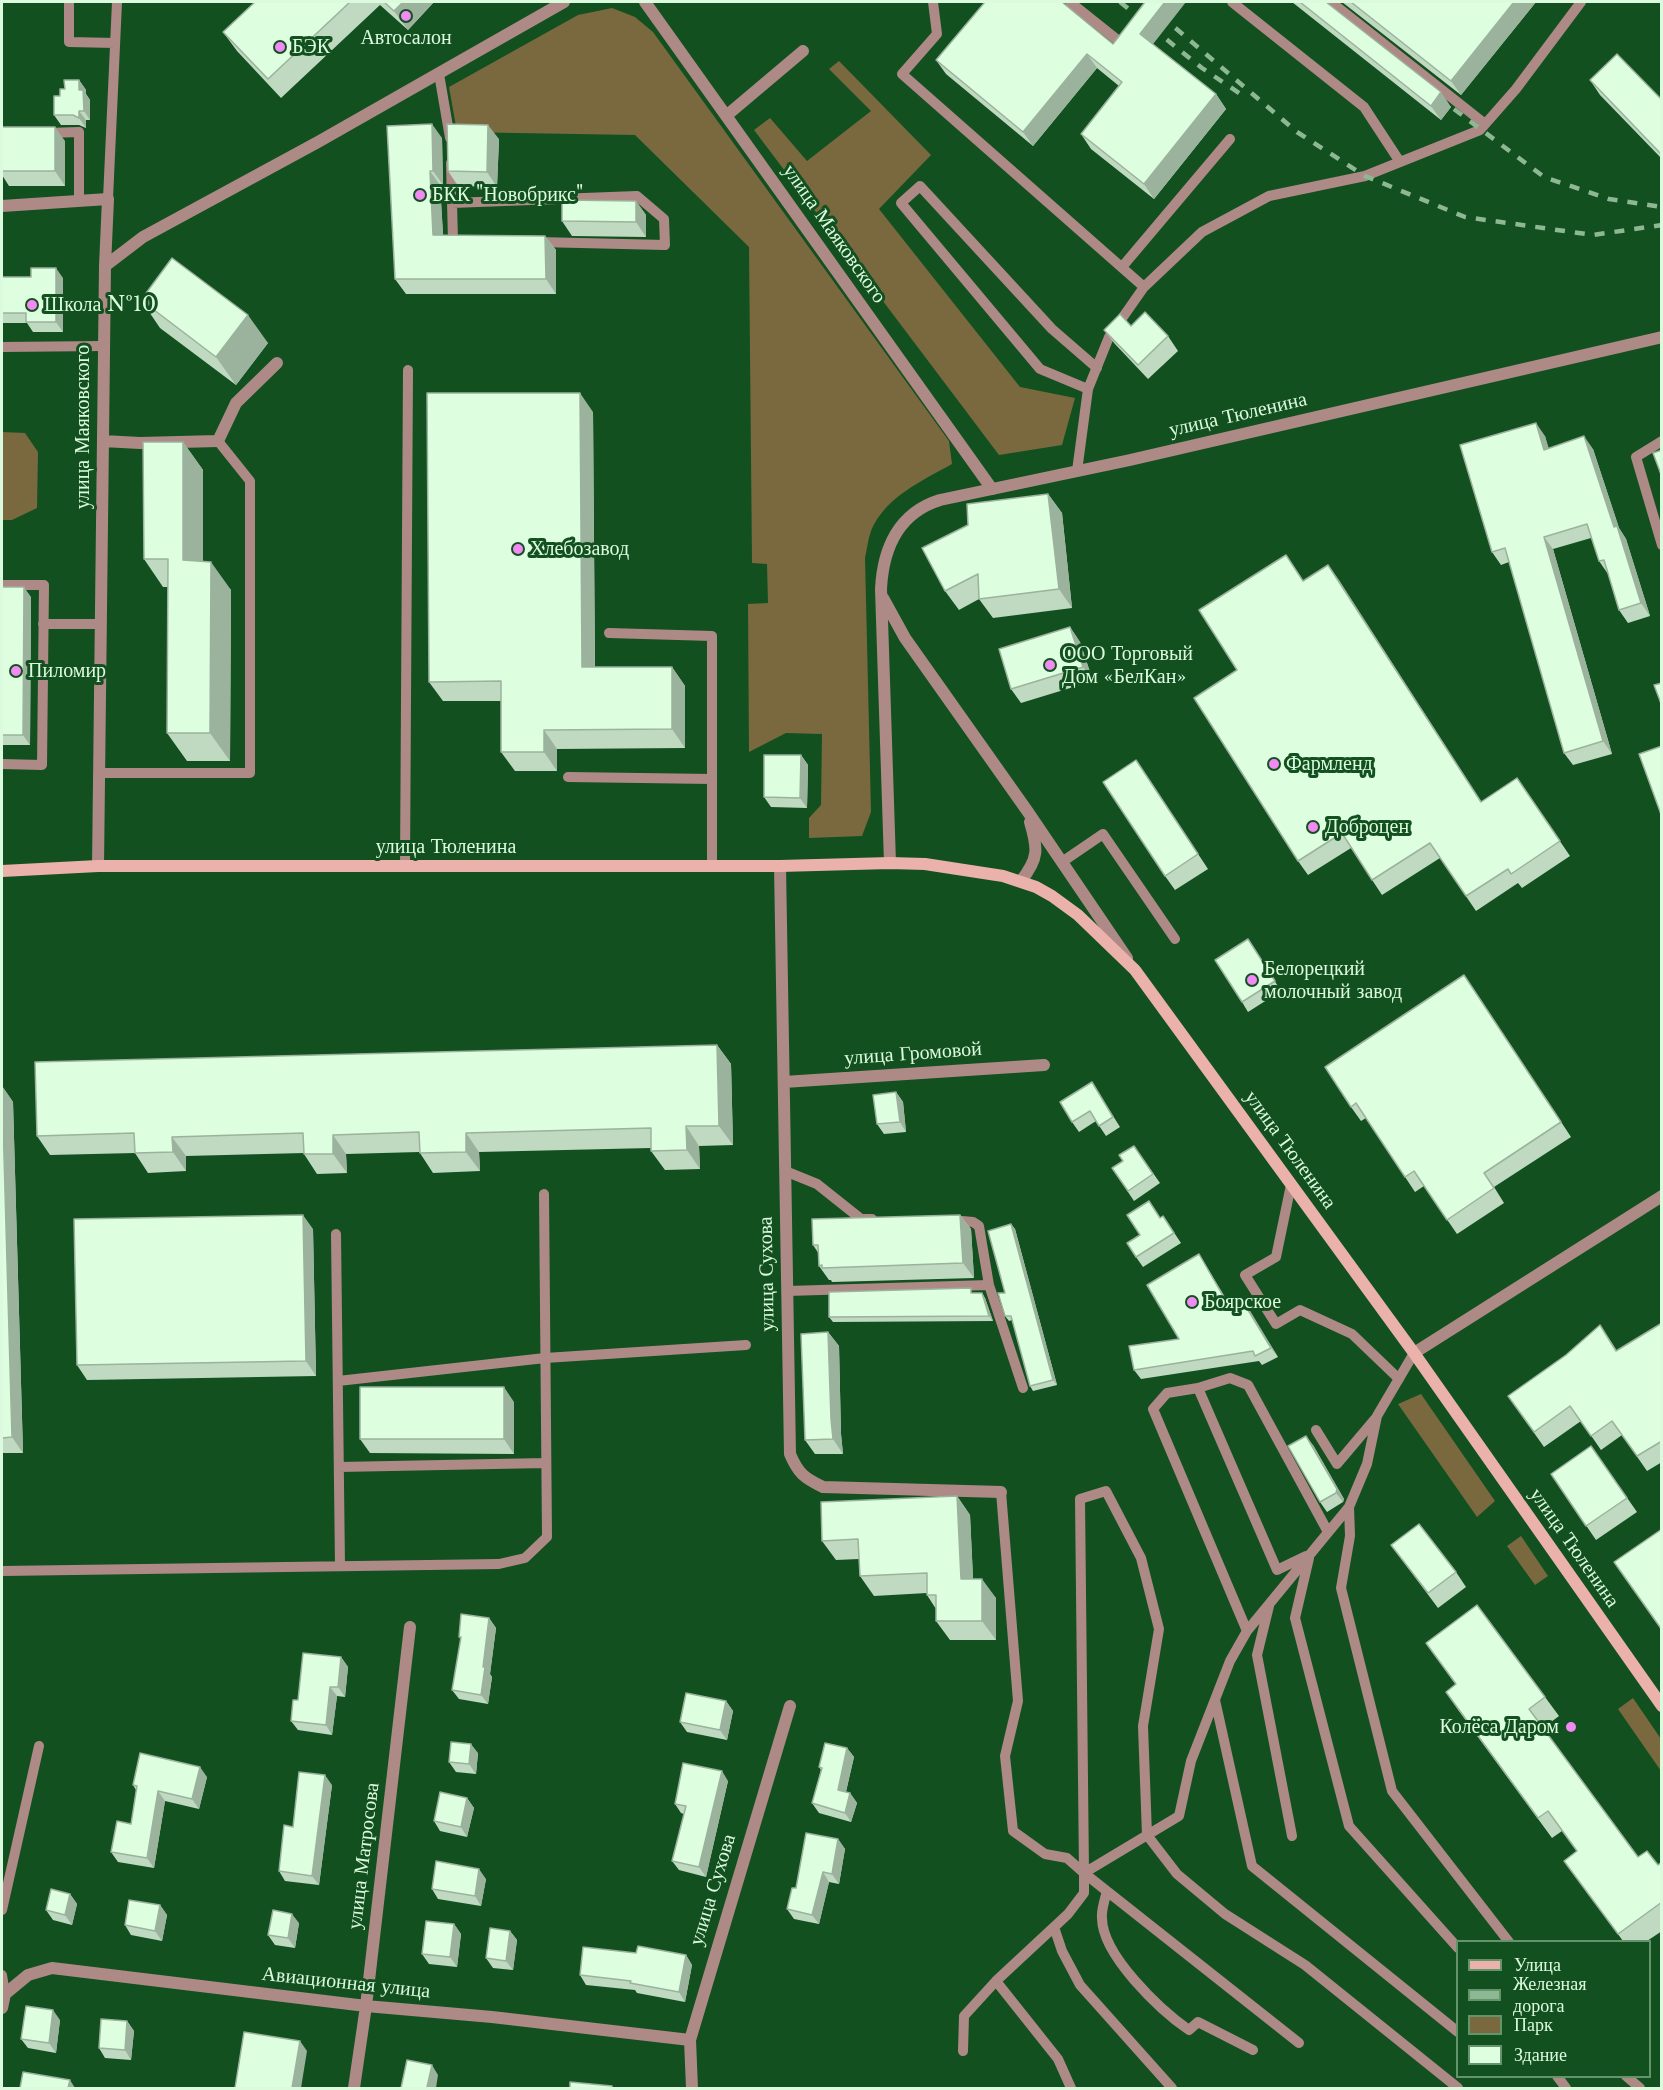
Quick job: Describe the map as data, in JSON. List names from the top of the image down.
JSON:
{
  "streets": {
    "main road": ["улица Тюленина"],
    "street": [
      "улица Маяковского",
      "улица Громовой",
      "улица Сухова",
      "улица Матросова",
      "Авиационная улица"
    ]
  },
  "crossings": [
    ["улица Маяковского", "улица Тюленина"],
    ["улица Тюленина", "улица Сухова"],
    ["улица Громовой", "улица Сухова"],
    ["улица Сухова", "Авиационная улица"],
    ["улица Матросова", "Авиационная улица"]
  ],
  "places": [
    "Автосалон",
    "БЭК",
    "БКК \"Новобрикс\"",
    "Школа №10",
    "Хлебозавод",
    "ООО Торговый Дом «БелКан»",
    "Пиломир",
    "Фармленд",
    "Доброцен",
    "Белорецкий молочный завод",
    "Боярское",
    "Колёса Даром"
  ],
  "legend": [
    "Улица",
    "Железная дорога",
    "Парк",
    "Здание"
  ]
}
